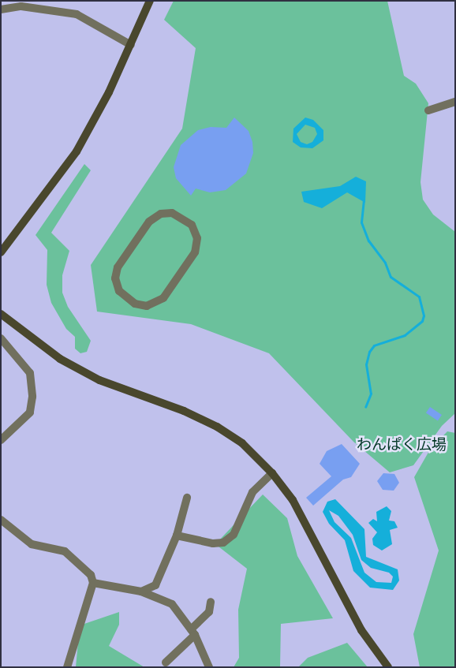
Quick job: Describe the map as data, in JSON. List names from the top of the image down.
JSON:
{
  "parks": ["わんぱく広場"]
}
